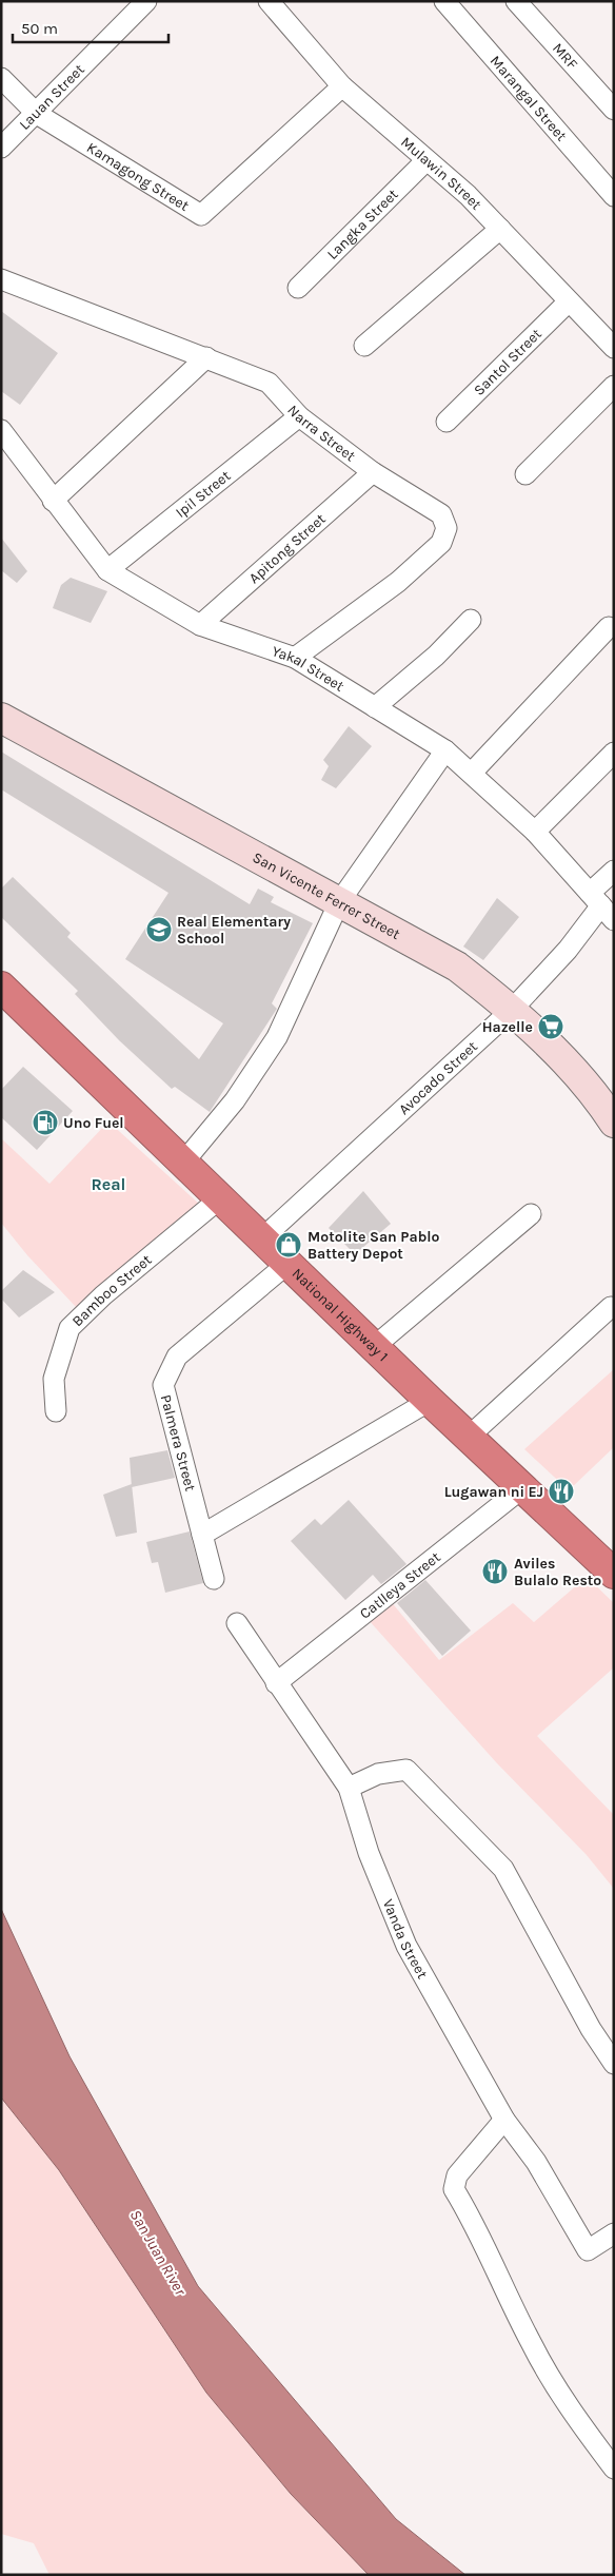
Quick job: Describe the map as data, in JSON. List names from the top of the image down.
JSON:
{
  "streets": {
    "highway": ["National Highway 1"],
    "street": [
      "MRF",
      "Lauan Street",
      "Marangal Street",
      "Mulawin Street",
      "Kamagong Street",
      "Langka Street",
      "Santol Street",
      "Narra Street",
      "Ipil Street",
      "Apitong Street",
      "Yakal Street",
      "San Vicente Ferrer Street",
      "Avocado Street",
      "Bamboo Street",
      "Palmera Street",
      "Catlleya Street",
      "Vanda Street"
    ]
  },
  "crossings": [
    ["Lauan Street", "Kamagong Street"],
    ["Mulawin Street", "Kamagong Street"],
    ["Mulawin Street", "Langka Street"],
    ["Mulawin Street", "Santol Street"],
    ["Narra Street", "Ipil Street"],
    ["Narra Street", "Apitong Street"],
    ["Narra Street", "Yakal Street"],
    ["Ipil Street", "Yakal Street"],
    ["Apitong Street", "Yakal Street"],
    ["Yakal Street", "Avocado Street"],
    ["San Vicente Ferrer Street", "Avocado Street"],
    ["Avocado Street", "National Highway 1"],
    ["Bamboo Street", "National Highway 1"],
    ["National Highway 1", "Palmera Street"],
    ["National Highway 1", "Catlleya Street"],
    ["Catlleya Street", "Vanda Street"]
  ],
  "districts": ["Real"],
  "water": ["San Juan River"],
  "places": {
    "school or university": ["Real Elementary School"],
    "supermarket": ["Hazelle"],
    "fuel station": ["Uno Fuel"],
    "shop": ["Motolite San Pablo Battery Depot"],
    "restaurant": ["Lugawan ni EJ", "Aviles Bulalo Resto"]
  },
  "scale_bar": "50 m"
}
